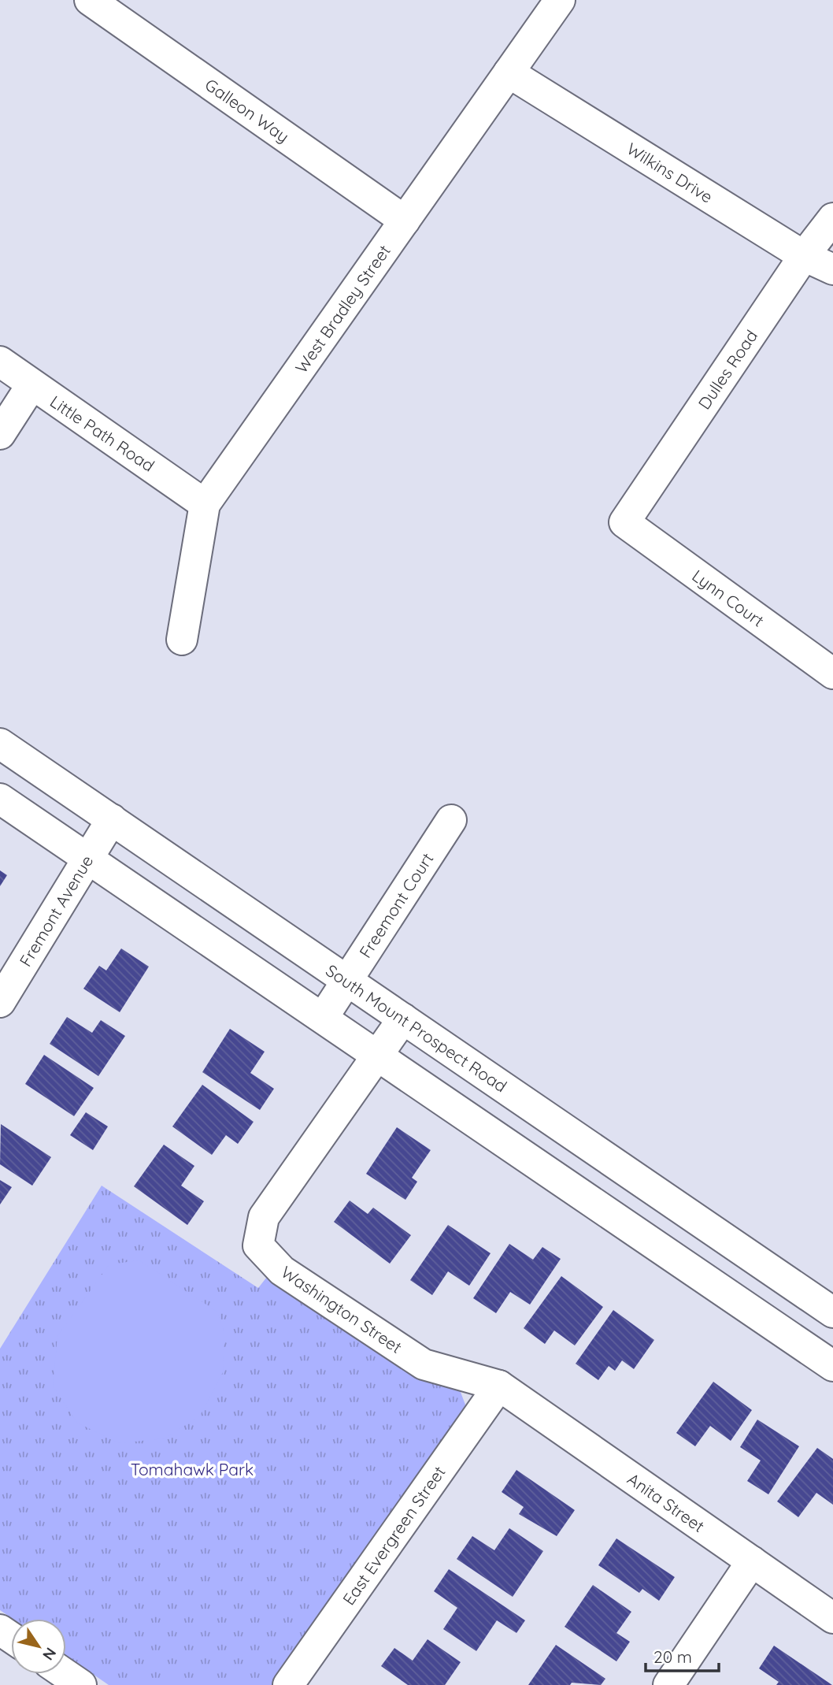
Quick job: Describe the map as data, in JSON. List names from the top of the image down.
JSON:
{
  "streets": {
    "street": [
      "Galleon Way",
      "Wilkins Drive",
      "West Bradley Street",
      "Dulles Road",
      "Little Path Road",
      "Lynn Court",
      "Freemont Court",
      "Fremont Avenue",
      "South Mount Prospect Road",
      "Washington Street",
      "Anita Street",
      "East Evergreen Street"
    ]
  },
  "crossings": [
    ["Galleon Way", "West Bradley Street"],
    ["Wilkins Drive", "West Bradley Street"],
    ["Wilkins Drive", "Dulles Road"],
    ["West Bradley Street", "Little Path Road"],
    ["Dulles Road", "Lynn Court"],
    ["Freemont Court", "South Mount Prospect Road"],
    ["Fremont Avenue", "South Mount Prospect Road"],
    ["South Mount Prospect Road", "Washington Street"],
    ["Washington Street", "Anita Street"],
    ["Washington Street", "East Evergreen Street"],
    ["Anita Street", "East Evergreen Street"]
  ],
  "parks": ["Tomahawk Park"],
  "scale_bar": "20 m",
  "north": "bottom right"
}
